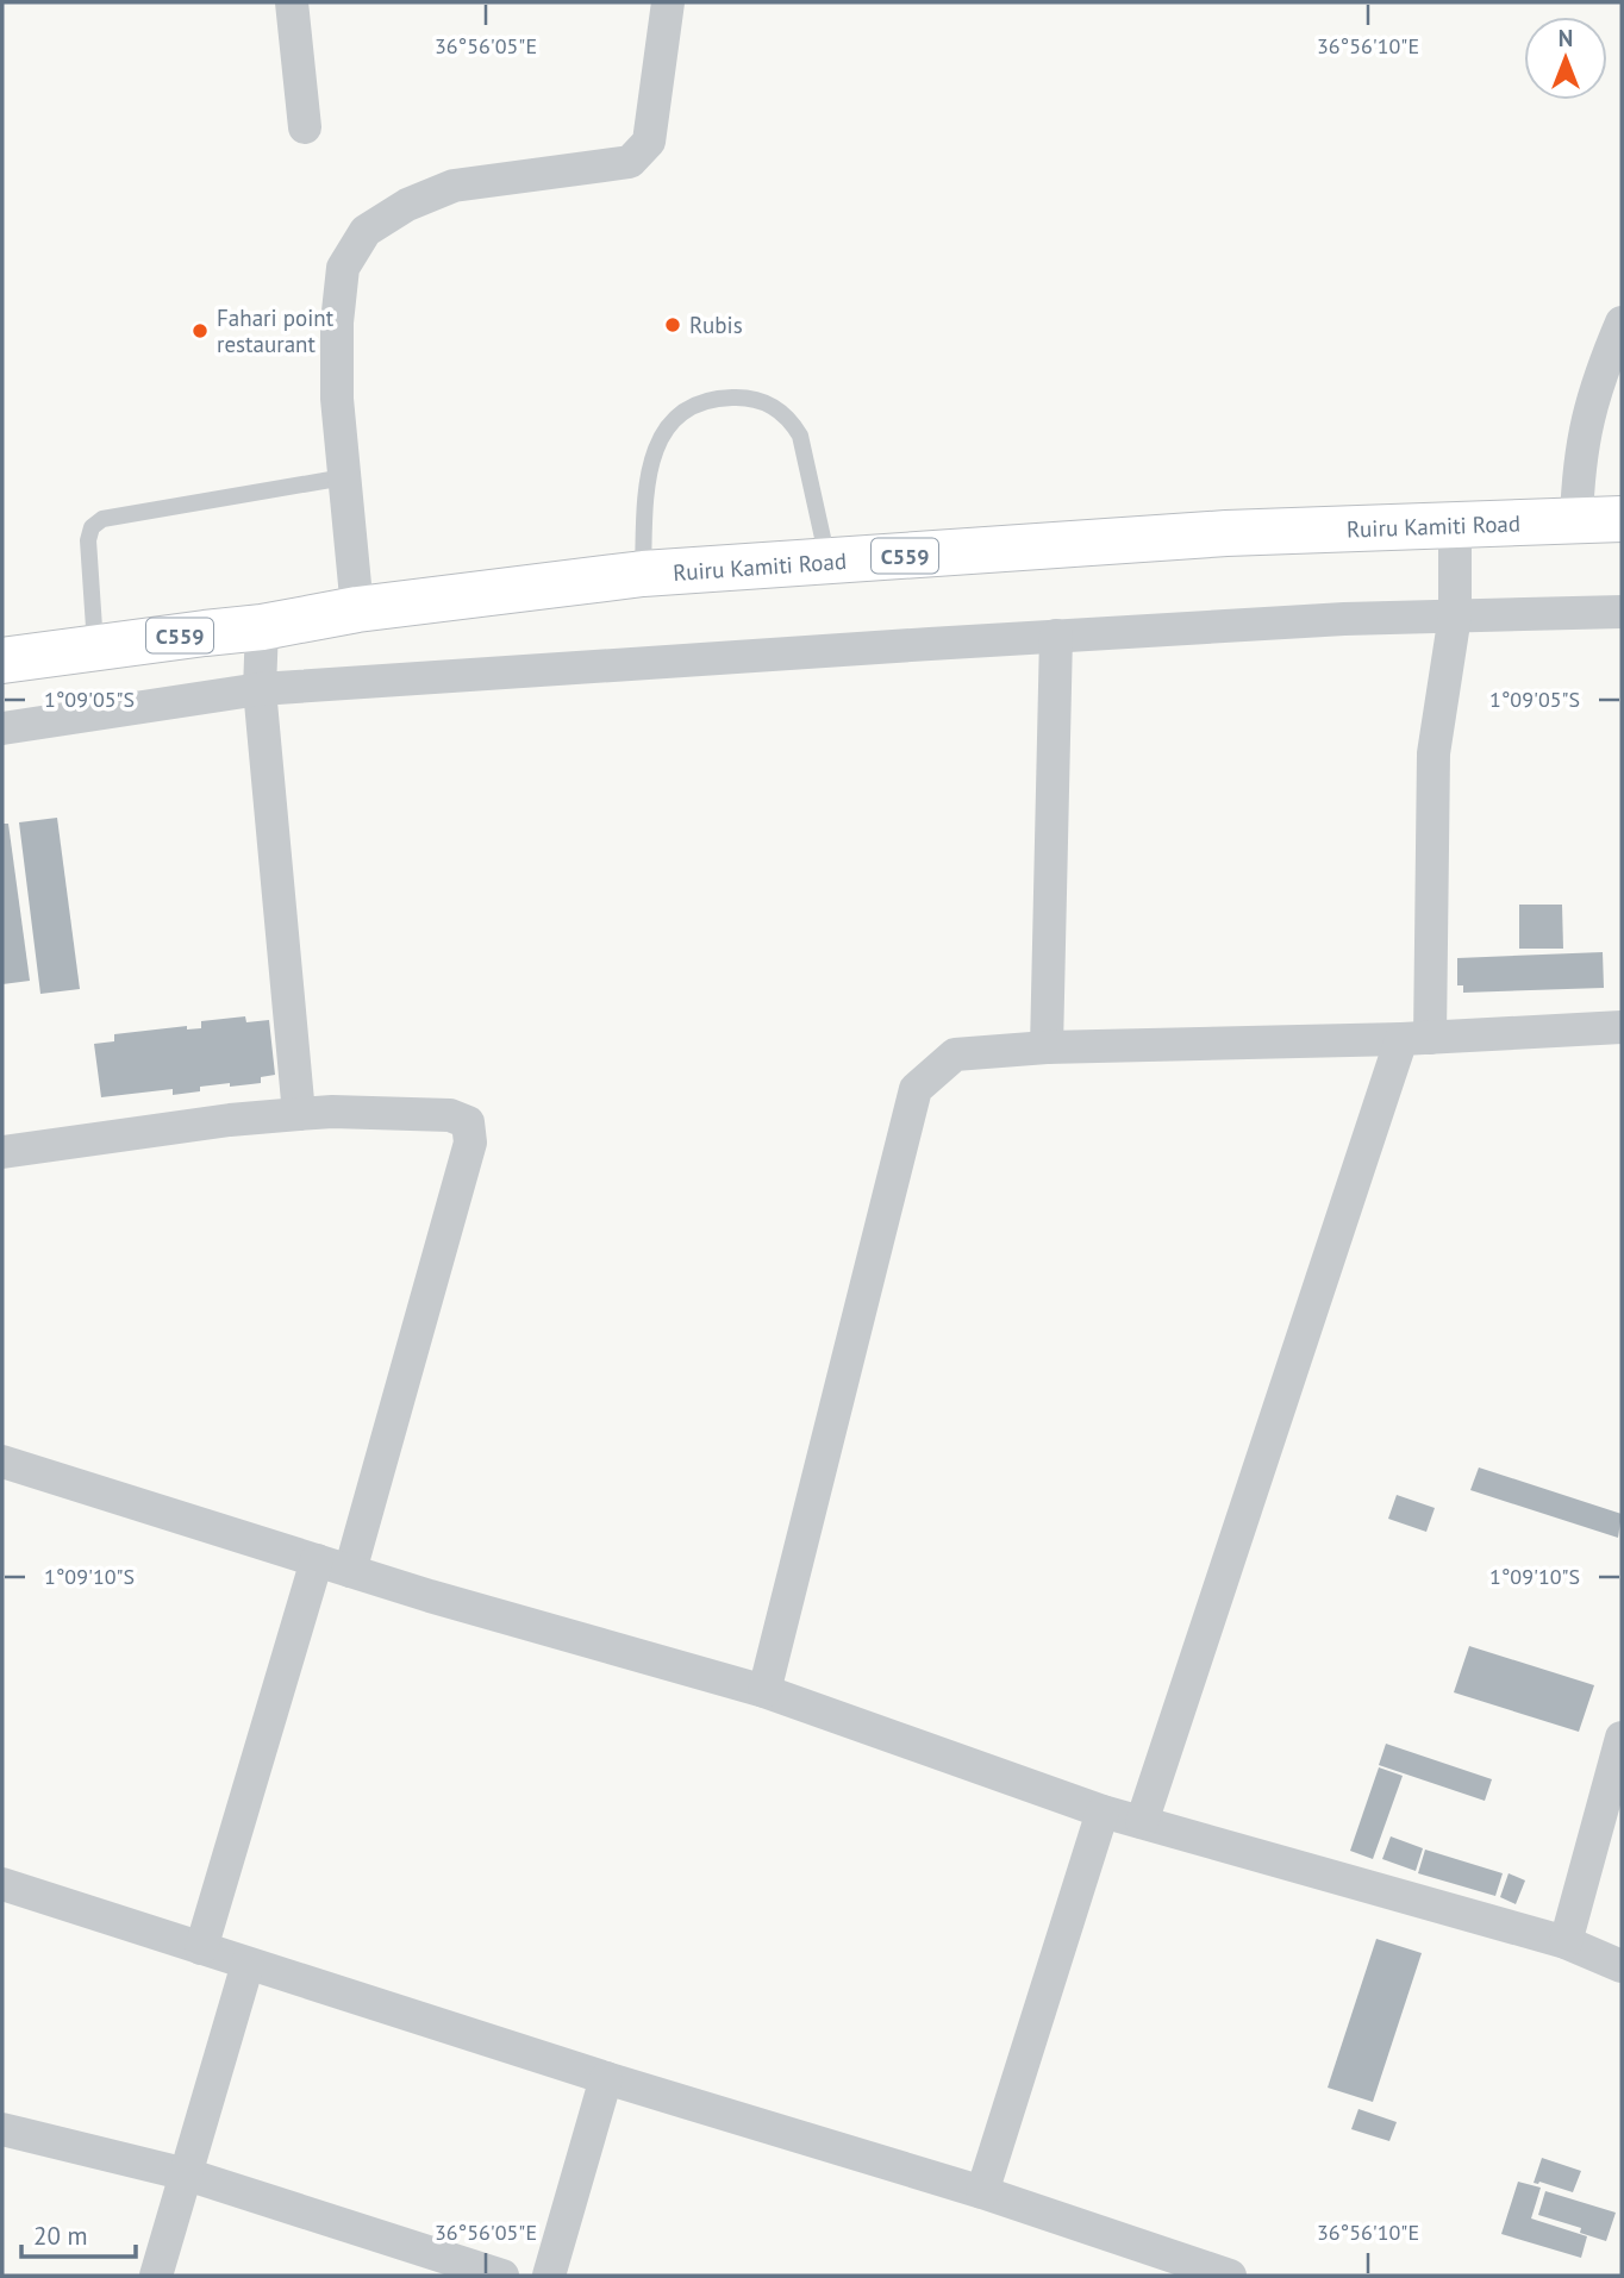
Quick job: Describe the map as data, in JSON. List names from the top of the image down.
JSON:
{
  "streets": {
    "main road": ["Ruiru Kamiti Road", "C559"]
  },
  "places": ["Rubis", "Fahari point restaurant"],
  "scale_bar": "20 m",
  "north": "top",
  "coordinates": [
    "36°56'05\"E",
    "36°56'10\"E",
    "1°09'05\"S",
    "1°09'10\"S"
  ]
}
